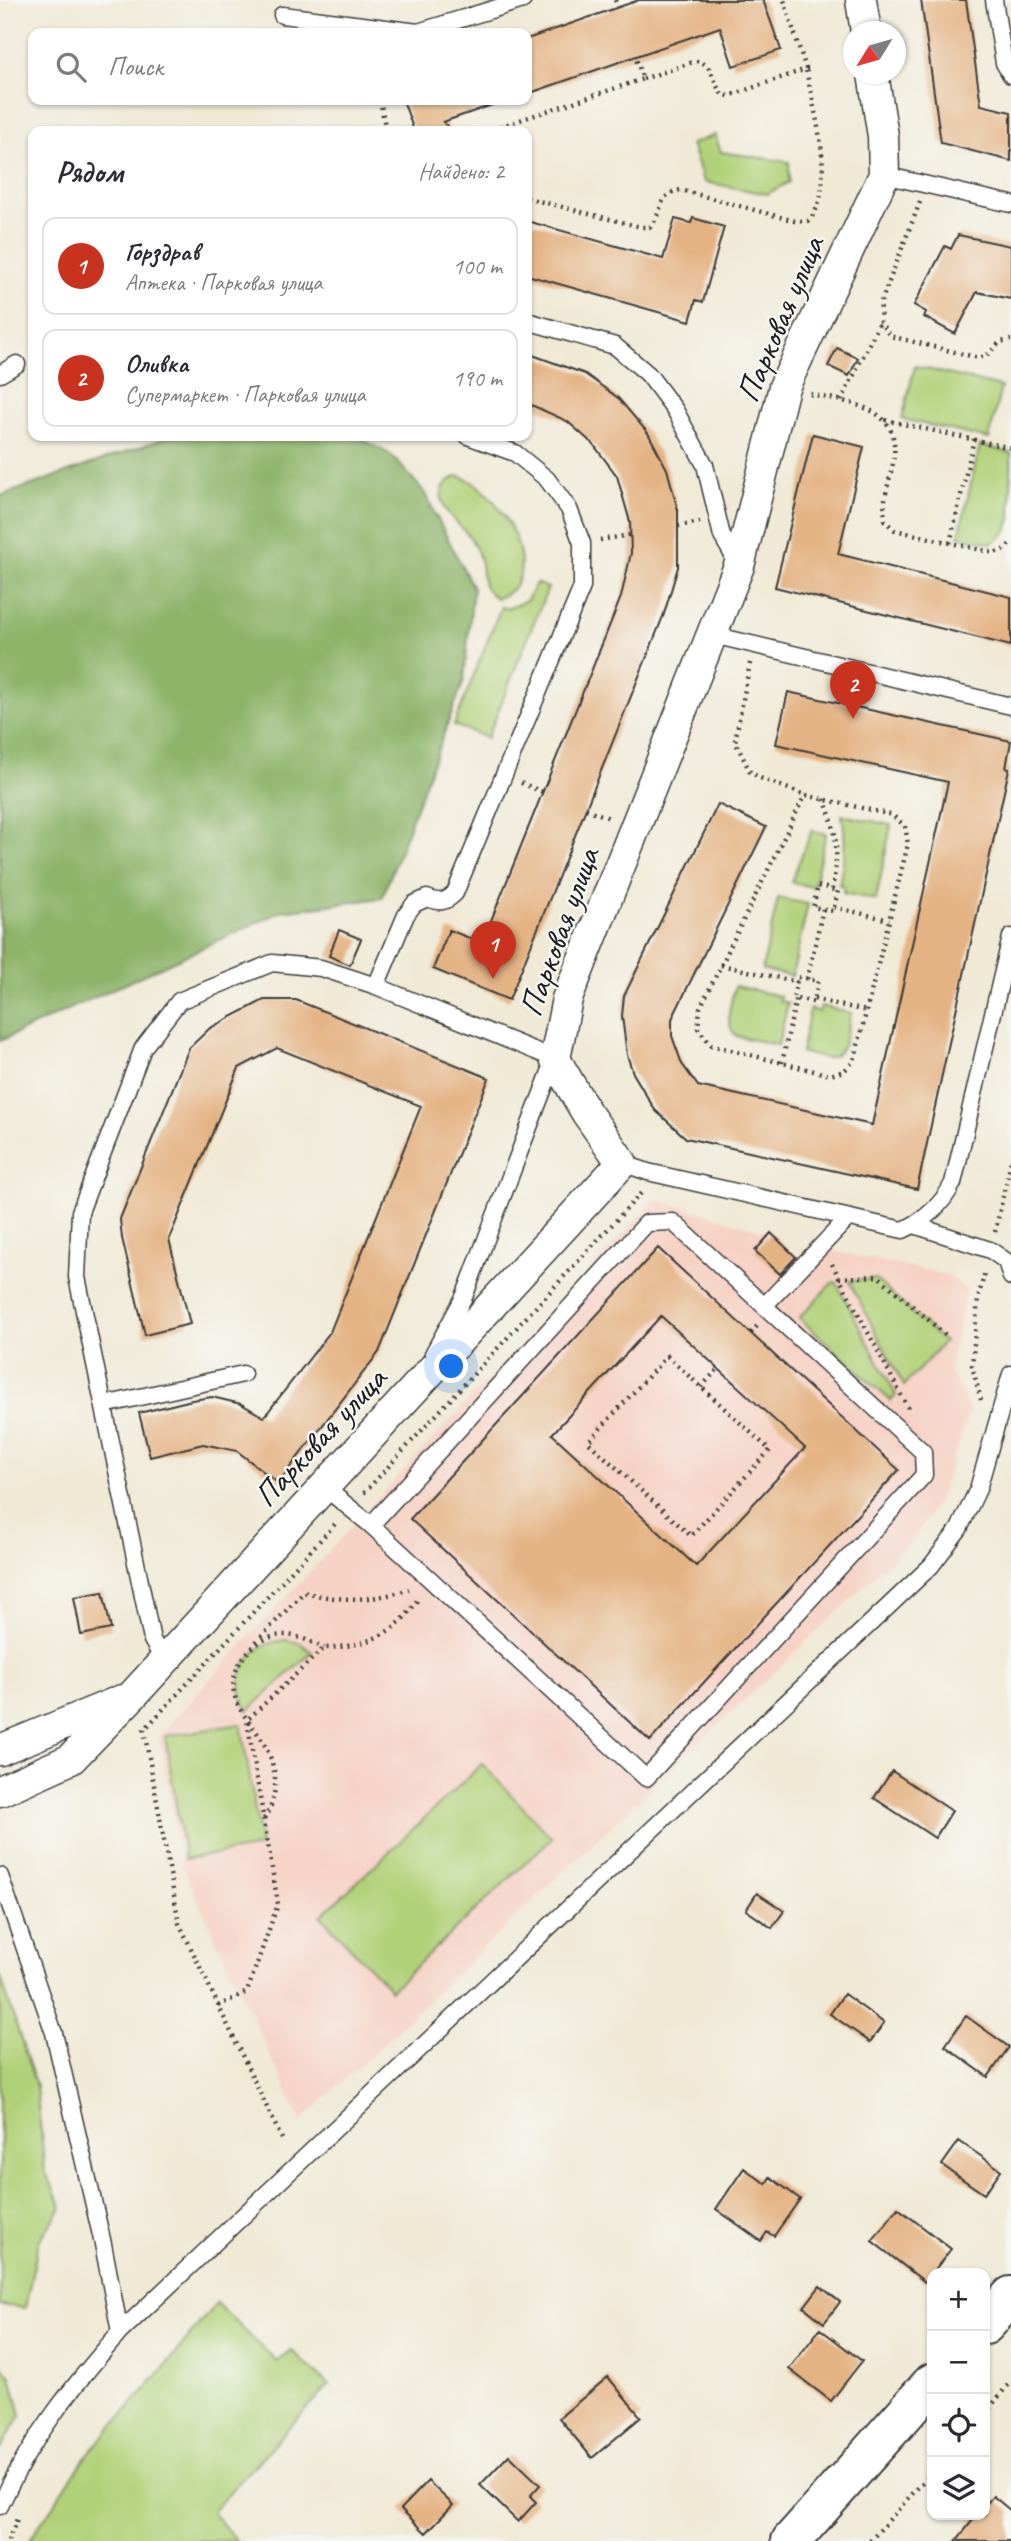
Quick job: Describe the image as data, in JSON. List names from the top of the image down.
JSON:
{
  "streets": {
    "street": ["Парковая улица"]
  },
  "north": "bottom left",
  "page": {
    "search": "Поиск",
    "heading": ["Рядом", "Найдено: 2"],
    "list": [
      {
        "mark": "1",
        "name": "Горздрав",
        "note": "Аптека · Парковая улица",
        "value": "100 m"
      },
      {
        "mark": "2",
        "name": "Оливка",
        "note": "Супермаркет · Парковая улица",
        "value": "190 m"
      }
    ],
    "pins": ["2", "1"],
    "map_buttons": ["+", "−"]
  }
}
